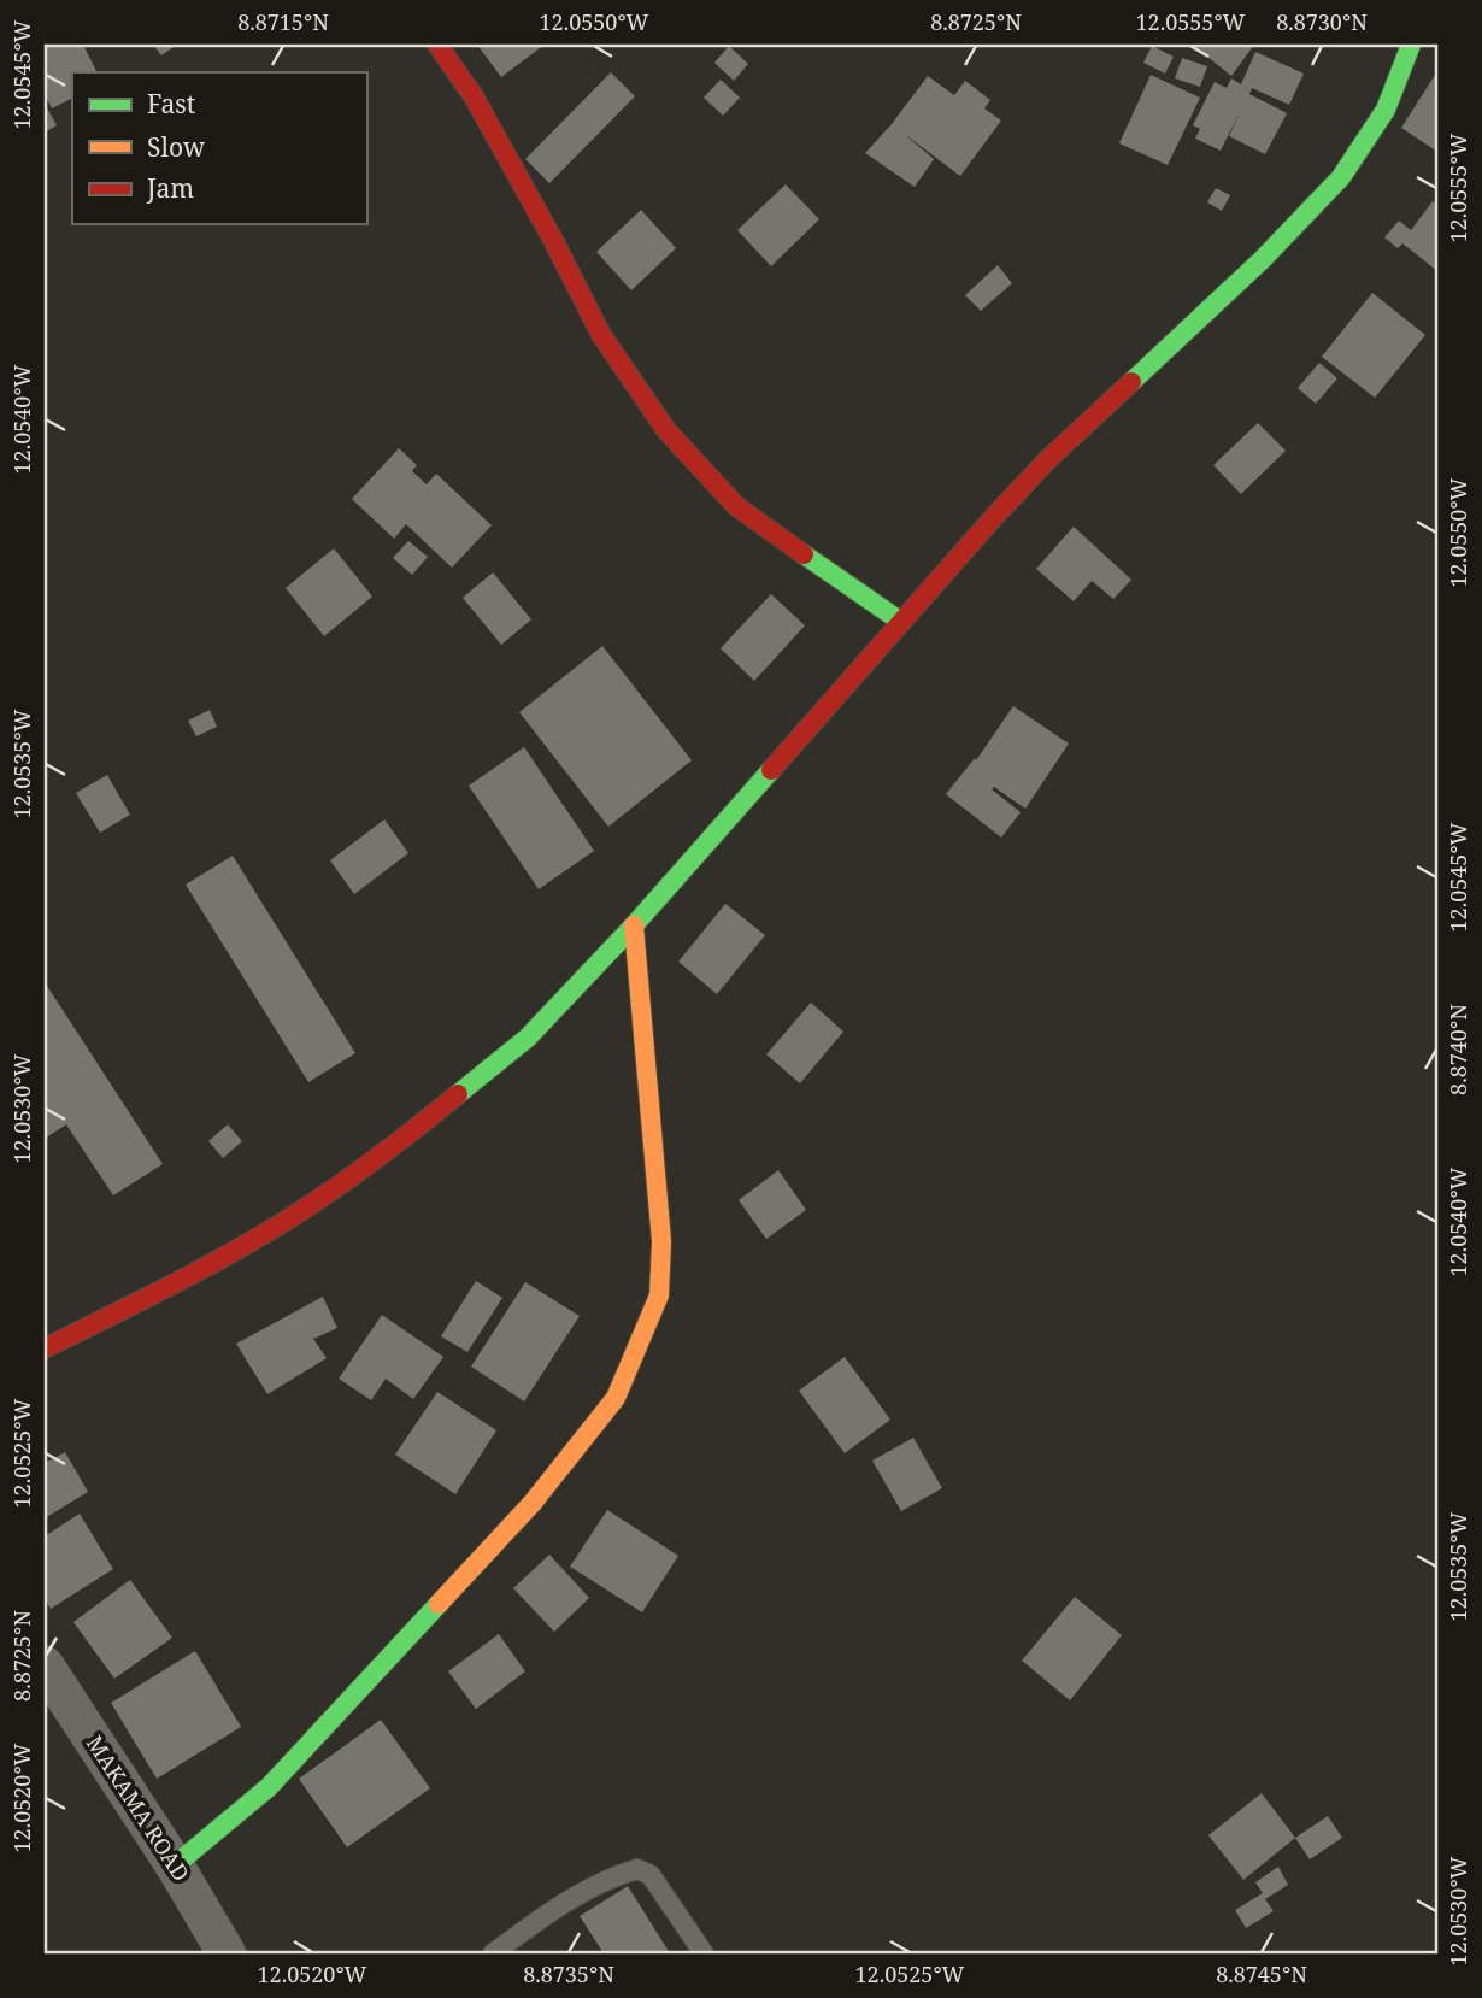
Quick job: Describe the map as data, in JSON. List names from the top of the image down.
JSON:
{
  "streets": {
    "street": ["MAKAMA ROAD"]
  },
  "legend": ["Fast", "Slow", "Jam"],
  "coordinates": [
    "8.8715°N",
    "12.0550°W",
    "8.8725°N",
    "12.0555°W",
    "8.8730°N",
    "12.0545°W",
    "12.0540°W",
    "12.0535°W",
    "8.8740°N",
    "12.0530°W",
    "12.0525°W",
    "12.0520°W",
    "8.8735°N",
    "8.8745°N"
  ]
}
